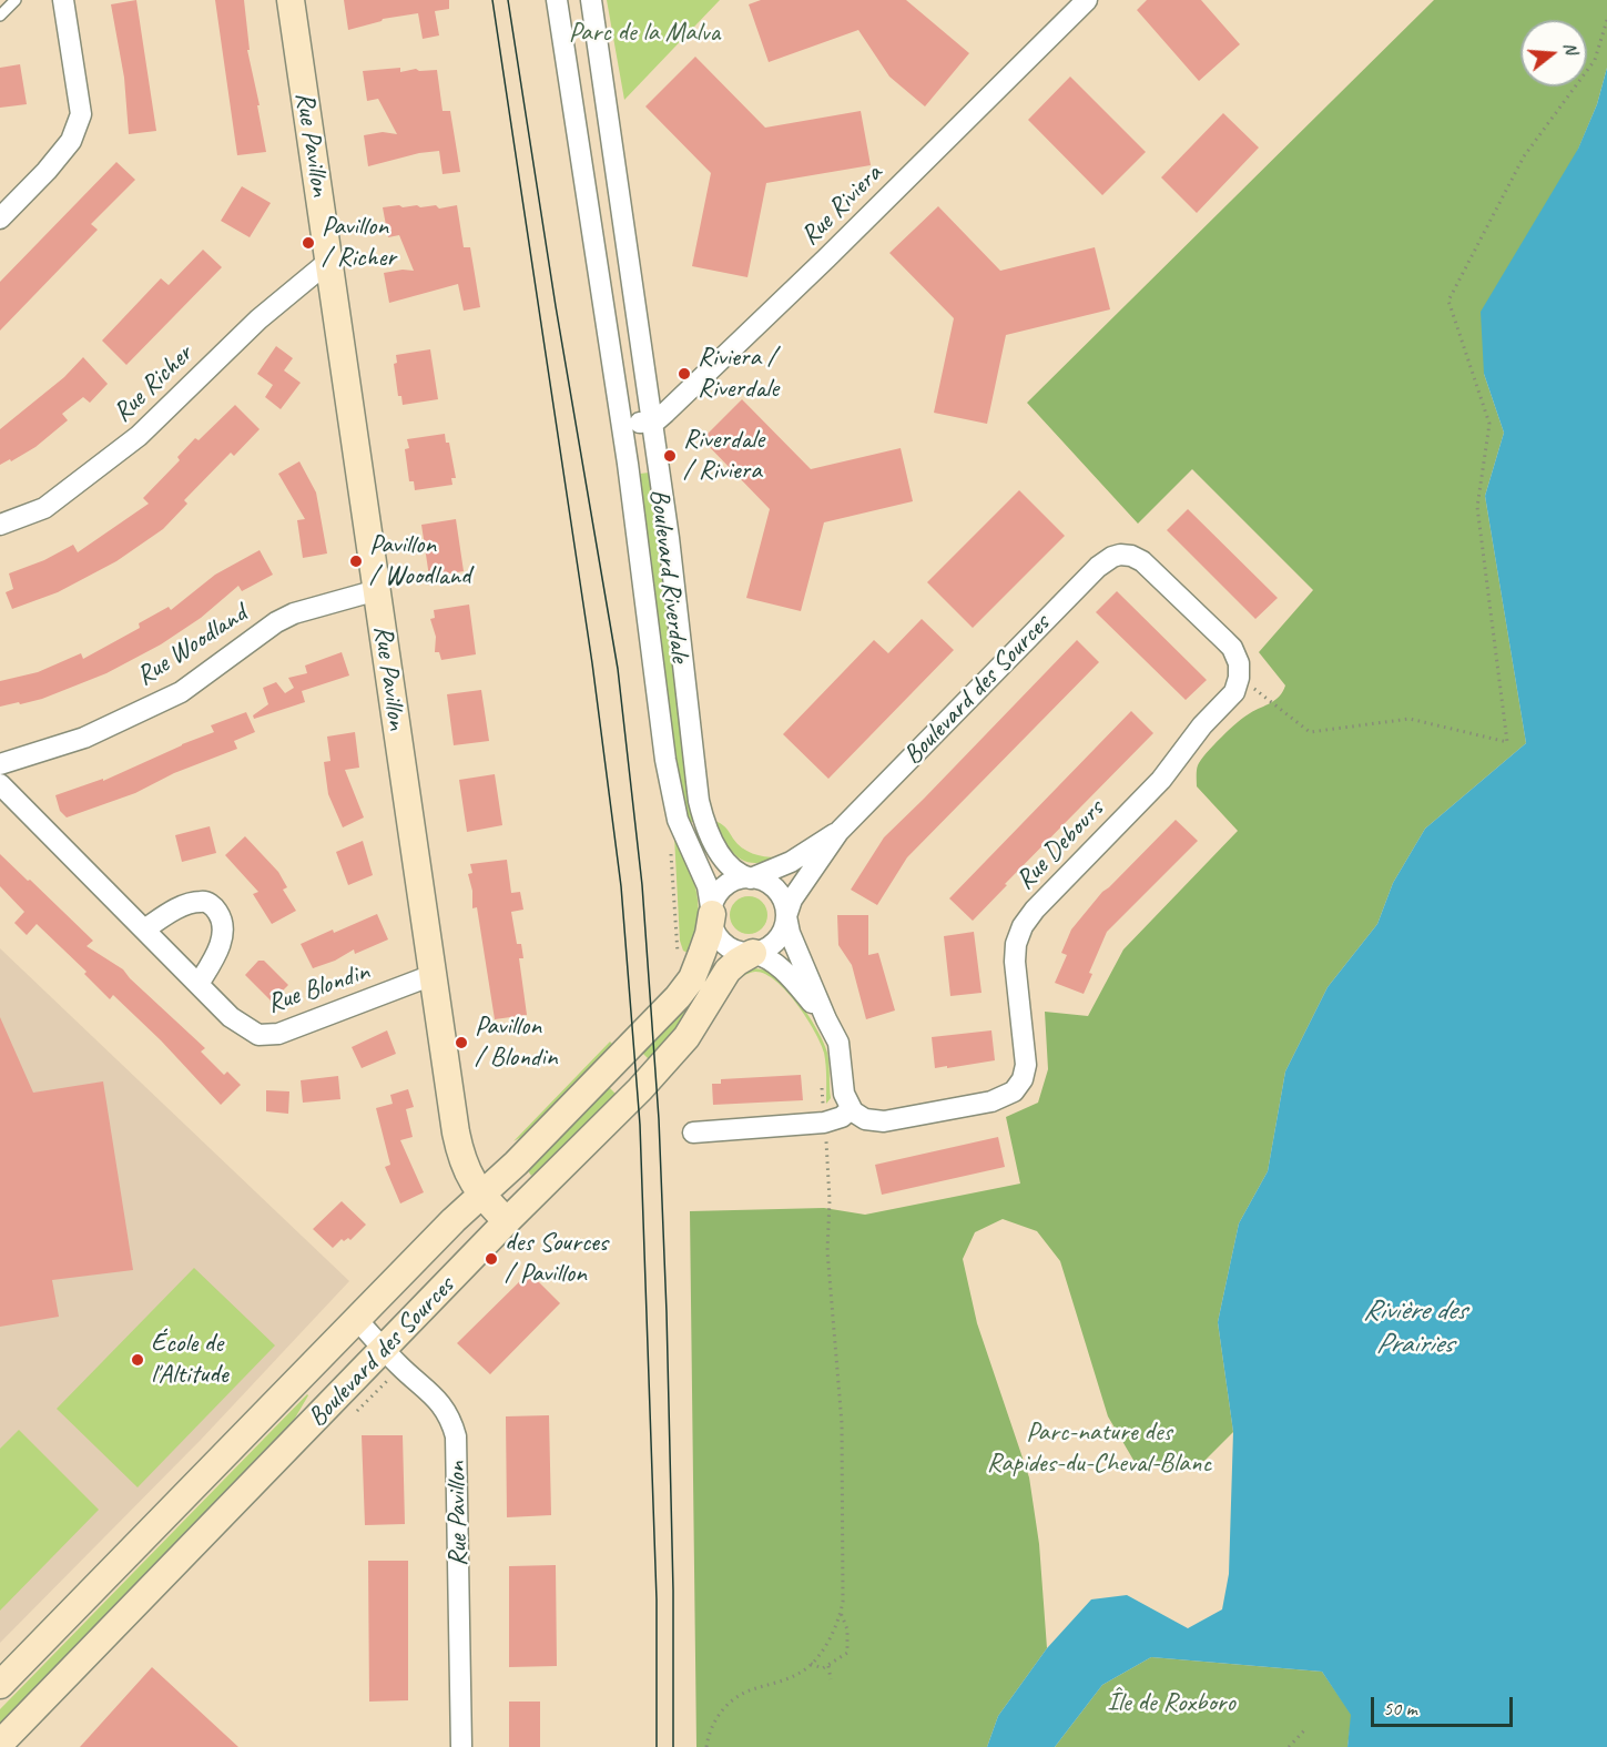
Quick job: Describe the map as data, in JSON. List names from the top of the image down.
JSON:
{
  "streets": {
    "street": [
      "Rue Pavillon",
      "Rue Riviera",
      "Rue Richer",
      "Boulevard Riverdale",
      "Rue Woodland",
      "Boulevard des Sources",
      "Rue Debours",
      "Rue Blondin"
    ]
  },
  "crossings": [
    ["Rue Pavillon", "Rue Richer"],
    ["Rue Pavillon", "Rue Woodland"],
    ["Rue Pavillon", "Boulevard des Sources"],
    ["Rue Pavillon", "Rue Blondin"],
    ["Rue Riviera", "Boulevard Riverdale"],
    ["Boulevard Riverdale", "Boulevard des Sources"],
    ["Boulevard des Sources", "Rue Debours"]
  ],
  "water": ["Rivière des Prairies"],
  "parks": ["Parc de la Malva", "Parc-nature des Rapides-du-Cheval-Blanc", "Île de Roxboro"],
  "places": [
    "Pavillon / Richer",
    "Riviera / Riverdale",
    "Riverdale / Riviera",
    "Pavillon / Woodland",
    "Pavillon / Blondin",
    "des Sources / Pavillon",
    "École de l'Altitude"
  ],
  "scale_bar": "50 m",
  "north": "right"
}
